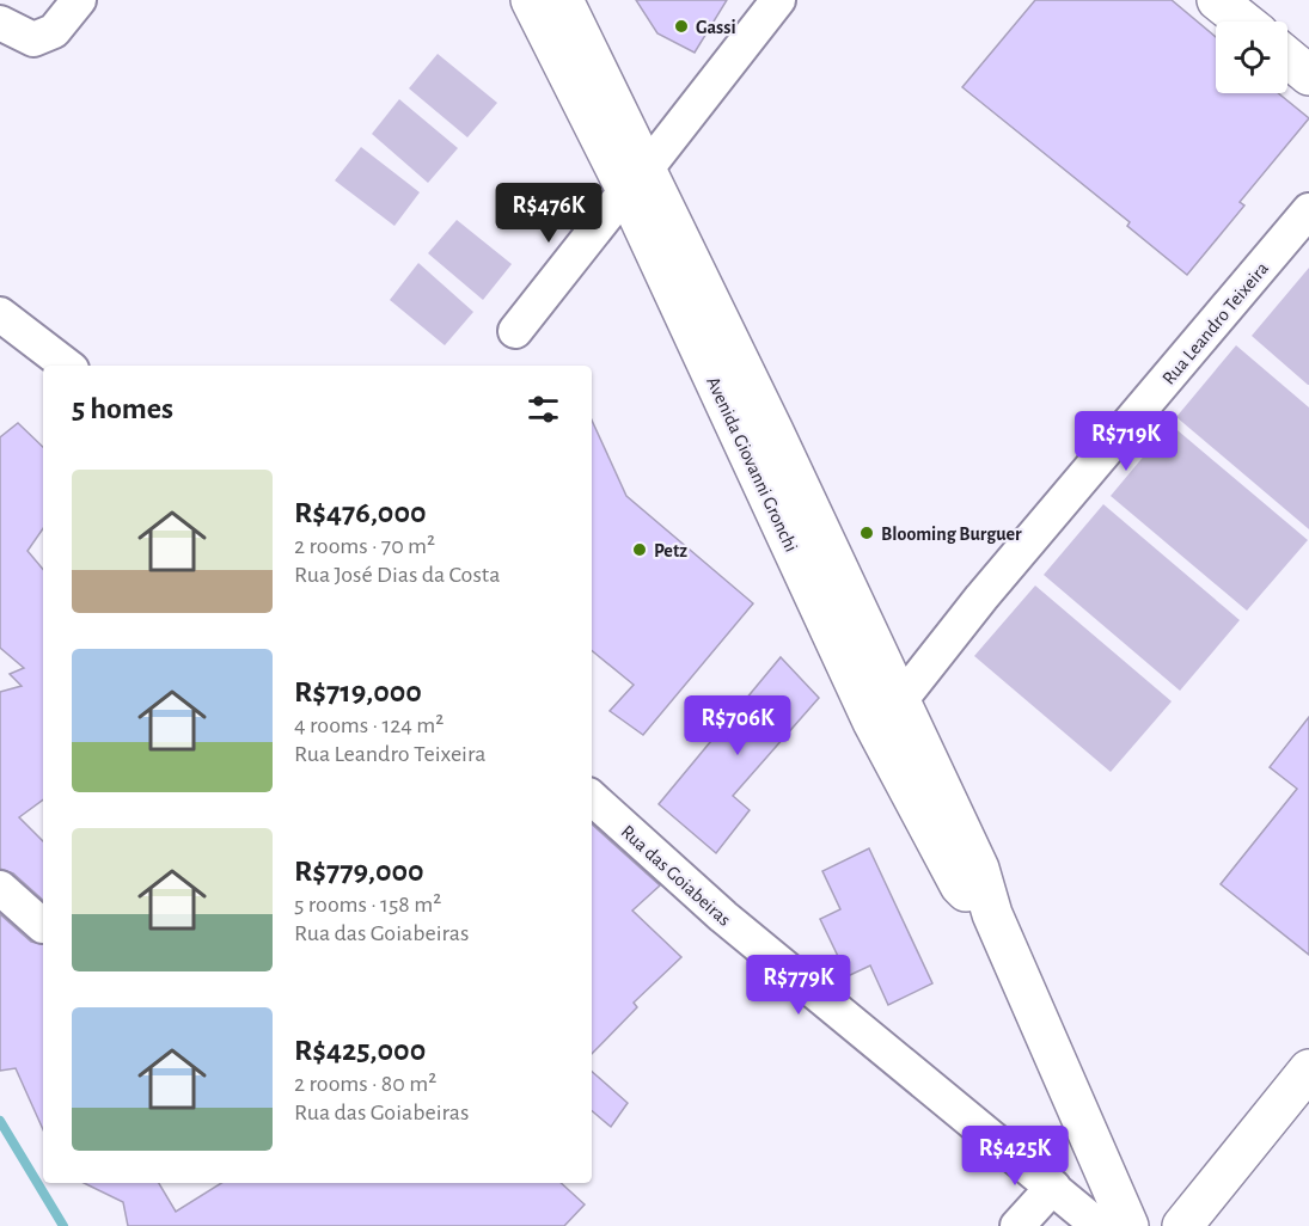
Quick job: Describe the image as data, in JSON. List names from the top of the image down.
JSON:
{
  "streets": {
    "main road": ["Avenida Giovanni Gronchi"],
    "street": ["Rua Leandro Teixeira", "Rua das Goiabeiras"]
  },
  "crossings": [
    ["Rua Leandro Teixeira", "Avenida Giovanni Gronchi"]
  ],
  "places": ["Gassi", "Blooming Burguer", "Petz"],
  "page": {
    "price": [
      "R$476K",
      "R$719K",
      "R$706K",
      "R$779K",
      "R$425K"
    ],
    "heading": "5 homes",
    "list": [
      {
        "name": "R$476,000",
        "note": "2 rooms · 70 m² · Rua José Dias da Costa"
      },
      {
        "name": "R$719,000",
        "note": "4 rooms · 124 m² · Rua Leandro Teixeira"
      },
      {
        "name": "R$779,000",
        "note": "5 rooms · 158 m² · Rua das Goiabeiras"
      },
      {
        "name": "R$425,000",
        "note": "2 rooms · 80 m² · Rua das Goiabeiras"
      }
    ]
  }
}
